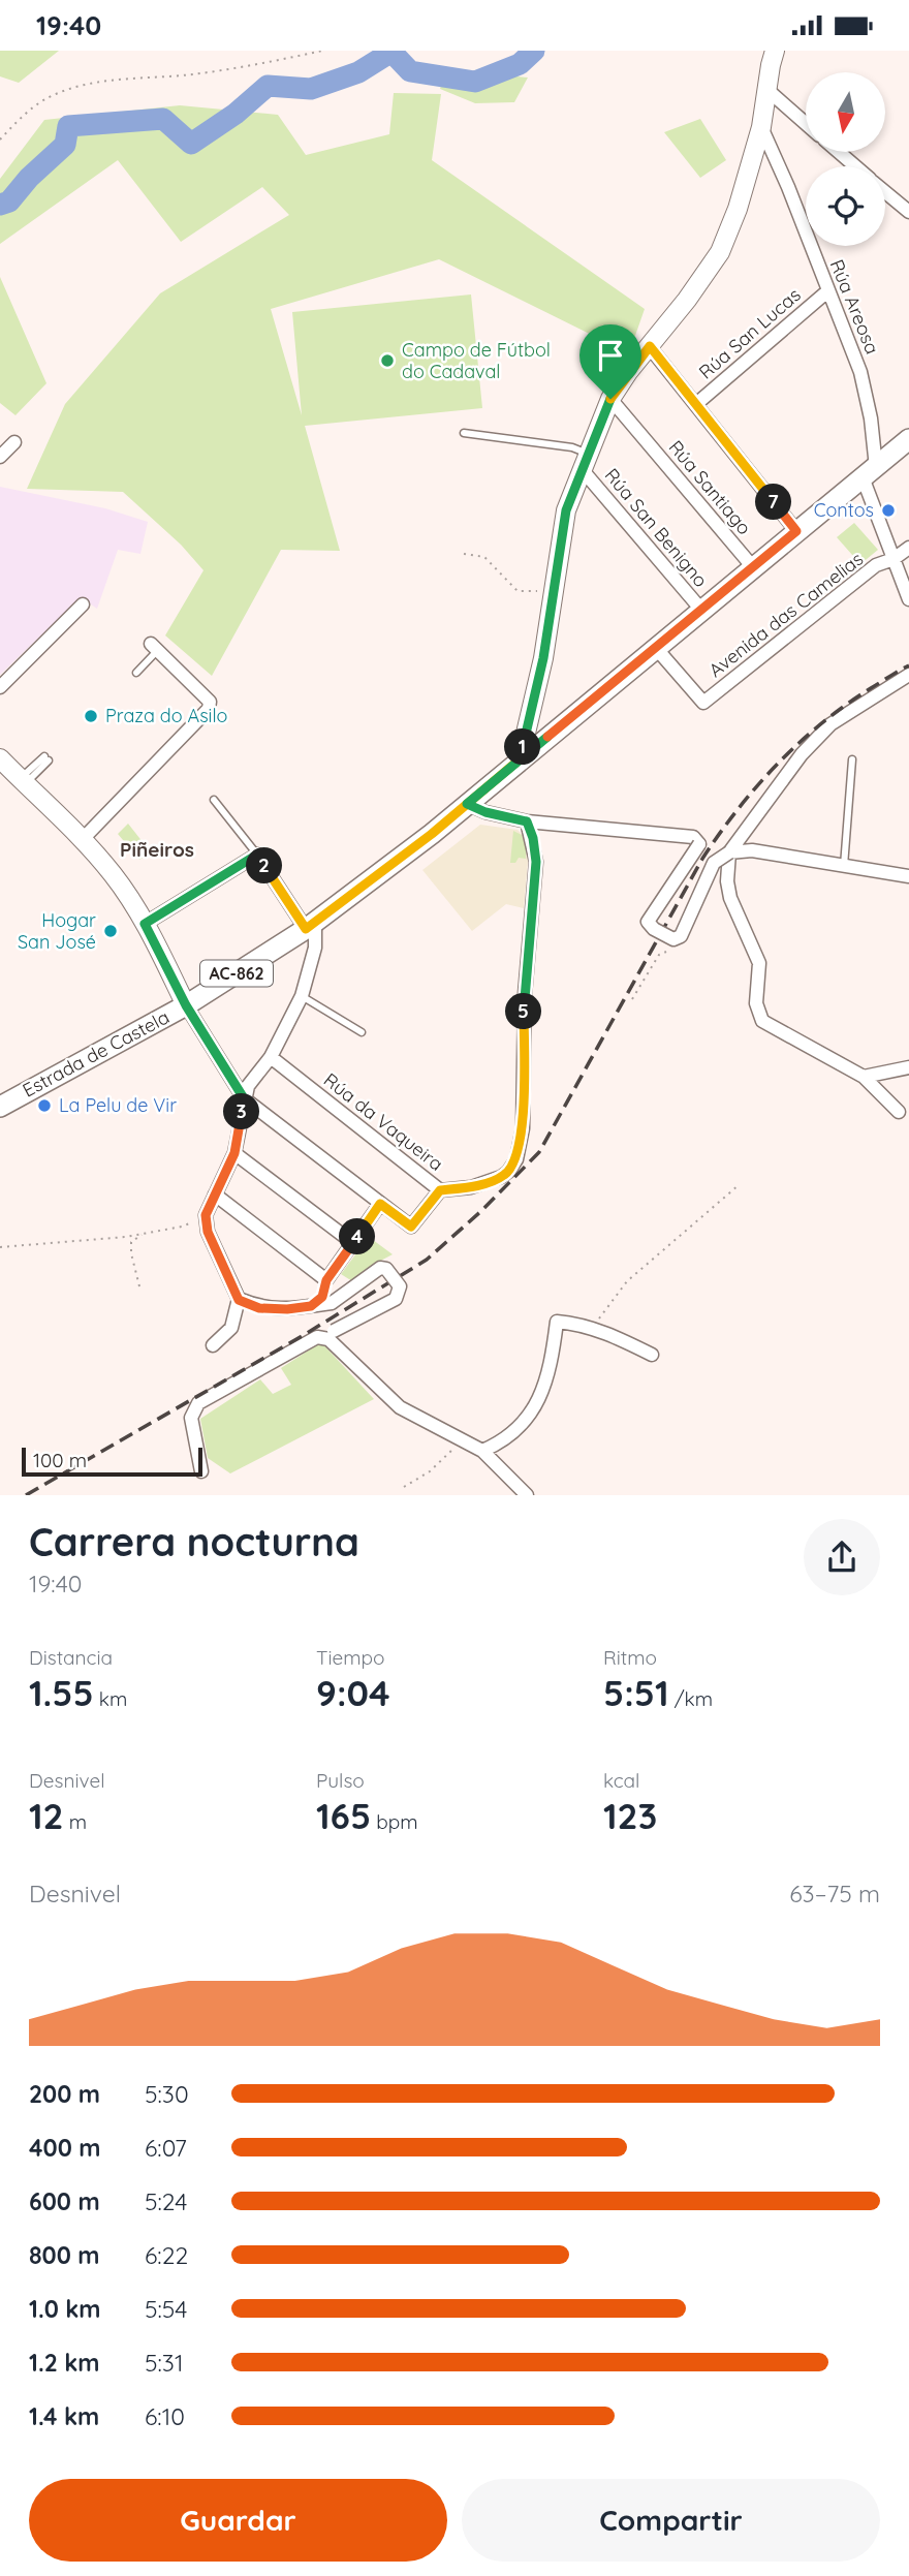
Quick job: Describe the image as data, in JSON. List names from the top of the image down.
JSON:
{
  "streets": {
    "main road": ["AC-862", "Estrada de Castela"],
    "street": [
      "Rúa Areosa",
      "Rúa San Lucas",
      "Rúa Santiago",
      "Rúa San Benigno",
      "Avenida das Camelias",
      "Rúa da Vaqueira"
    ]
  },
  "crossings": [
    ["Rúa Areosa", "Rúa San Lucas"],
    ["Rúa Areosa", "Avenida das Camelias"],
    ["Rúa Areosa", "Estrada de Castela"],
    ["Rúa Santiago", "Estrada de Castela"],
    ["Rúa San Benigno", "Estrada de Castela"],
    ["Avenida das Camelias", "Estrada de Castela"]
  ],
  "districts": ["Piñeiros"],
  "places": [
    "Campo de Fútbol do Cadaval",
    "Contos",
    "Praza do Asilo",
    "Hogar San José",
    "La Pelu de Vir"
  ],
  "scale_bar": "100 m",
  "north": "bottom",
  "page": {
    "status": "19:40",
    "pins": [
      "7",
      "1",
      "2",
      "5",
      "3",
      "4"
    ],
    "scale": "100 m",
    "heading": ["Carrera nocturna", "19:40"],
    "stats": [
      ["Distancia", "1.55 km"],
      ["Tiempo", "9:04"],
      ["Ritmo", "5:51 /km"],
      ["Desnivel", "12 m"],
      ["Pulso", "165 bpm"],
      ["kcal", "123"]
    ],
    "chart": ["Desnivel", "63–75 m"],
    "list": [
      {
        "name": "200 m",
        "note": "5:30"
      },
      {
        "name": "400 m",
        "note": "6:07"
      },
      {
        "name": "600 m",
        "note": "5:24"
      },
      {
        "name": "800 m",
        "note": "6:22"
      },
      {
        "name": "1.0 km",
        "note": "5:54"
      },
      {
        "name": "1.2 km",
        "note": "5:31"
      },
      {
        "name": "1.4 km",
        "note": "6:10"
      }
    ],
    "buttons": ["Guardar", "Compartir"]
  }
}
